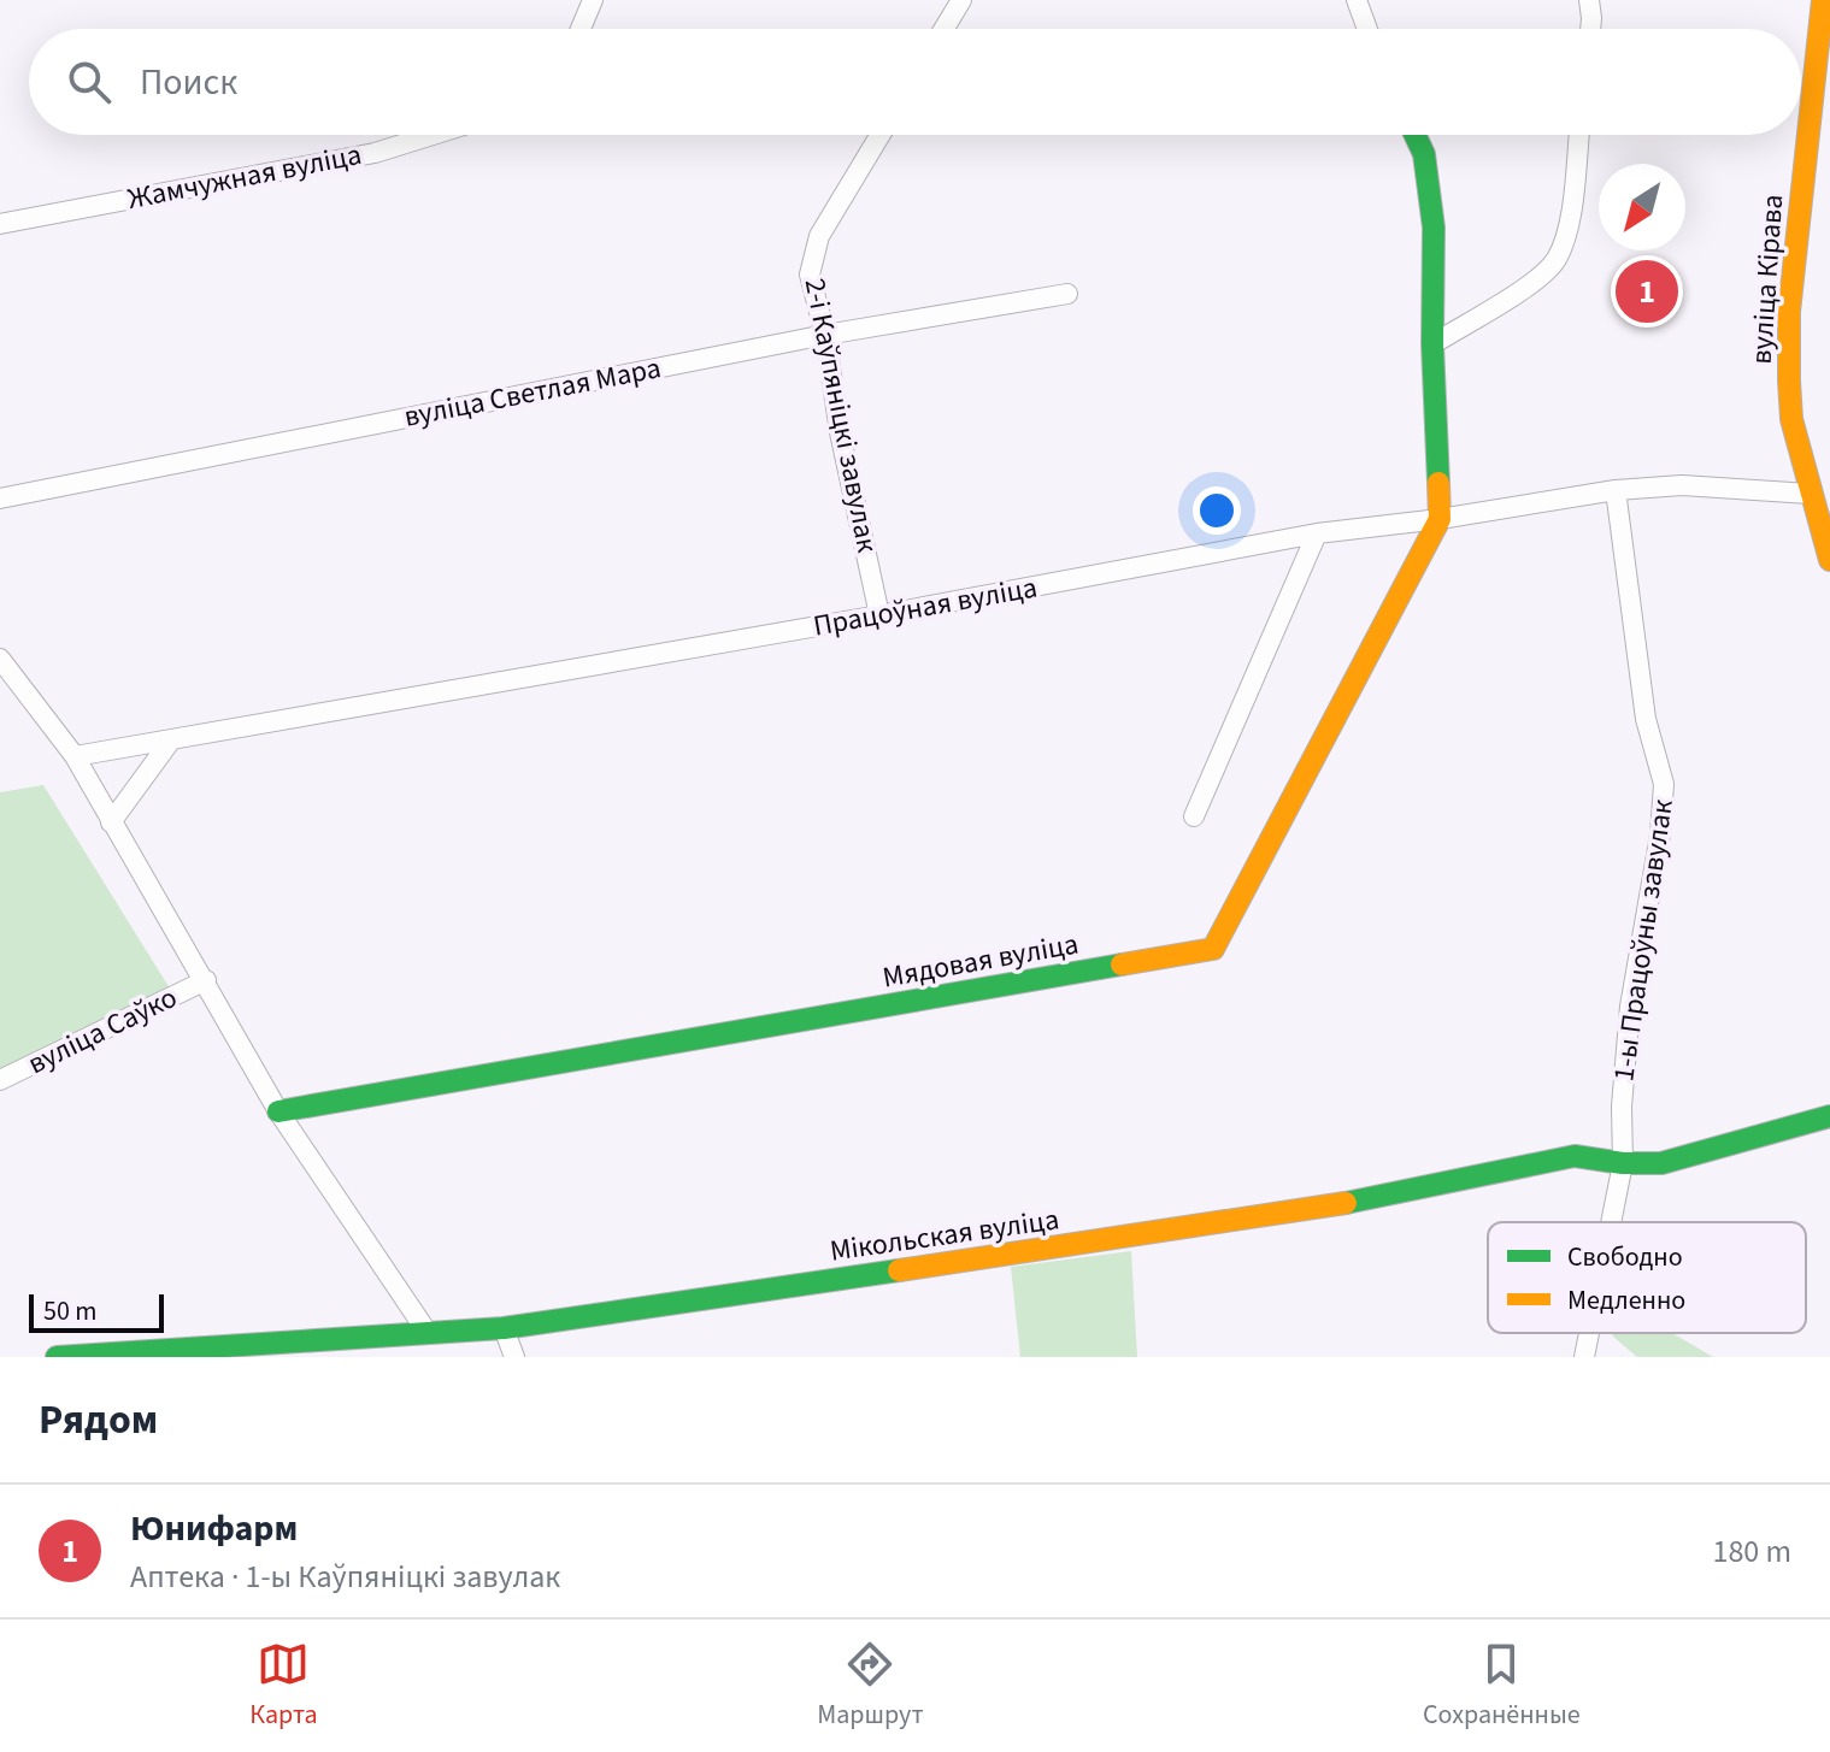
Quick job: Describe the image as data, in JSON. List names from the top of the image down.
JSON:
{
  "streets": {
    "street": [
      "Жамчужная вуліца",
      "вуліца Кірава",
      "вуліца Светлая Мара",
      "2-і Каўпяніцкі завулак",
      "Працоўная вуліца",
      "1-ы Працоўны завулак",
      "Мядовая вуліца",
      "вуліца Саўко",
      "Мікольская вуліца"
    ]
  },
  "crossings": [
    ["вуліца Кірава", "Працоўная вуліца"],
    ["вуліца Светлая Мара", "2-і Каўпяніцкі завулак"],
    ["2-і Каўпяніцкі завулак", "Працоўная вуліца"],
    ["Працоўная вуліца", "1-ы Працоўны завулак"],
    ["Працоўная вуліца", "Мядовая вуліца"],
    ["1-ы Працоўны завулак", "Мікольская вуліца"]
  ],
  "legend": ["Свободно", "Медленно"],
  "scale_bar": "50 m",
  "north": "bottom left",
  "page": {
    "search": "Поиск",
    "pins": "1",
    "scale": "50 m",
    "heading": "Рядом",
    "list": [
      {
        "mark": "1",
        "name": "Юнифарм",
        "note": "Аптека · 1-ы Каўпяніцкі завулак",
        "value": "180 m"
      }
    ],
    "nav": ["Карта", "Маршрут", "Сохранённые"]
  }
}
